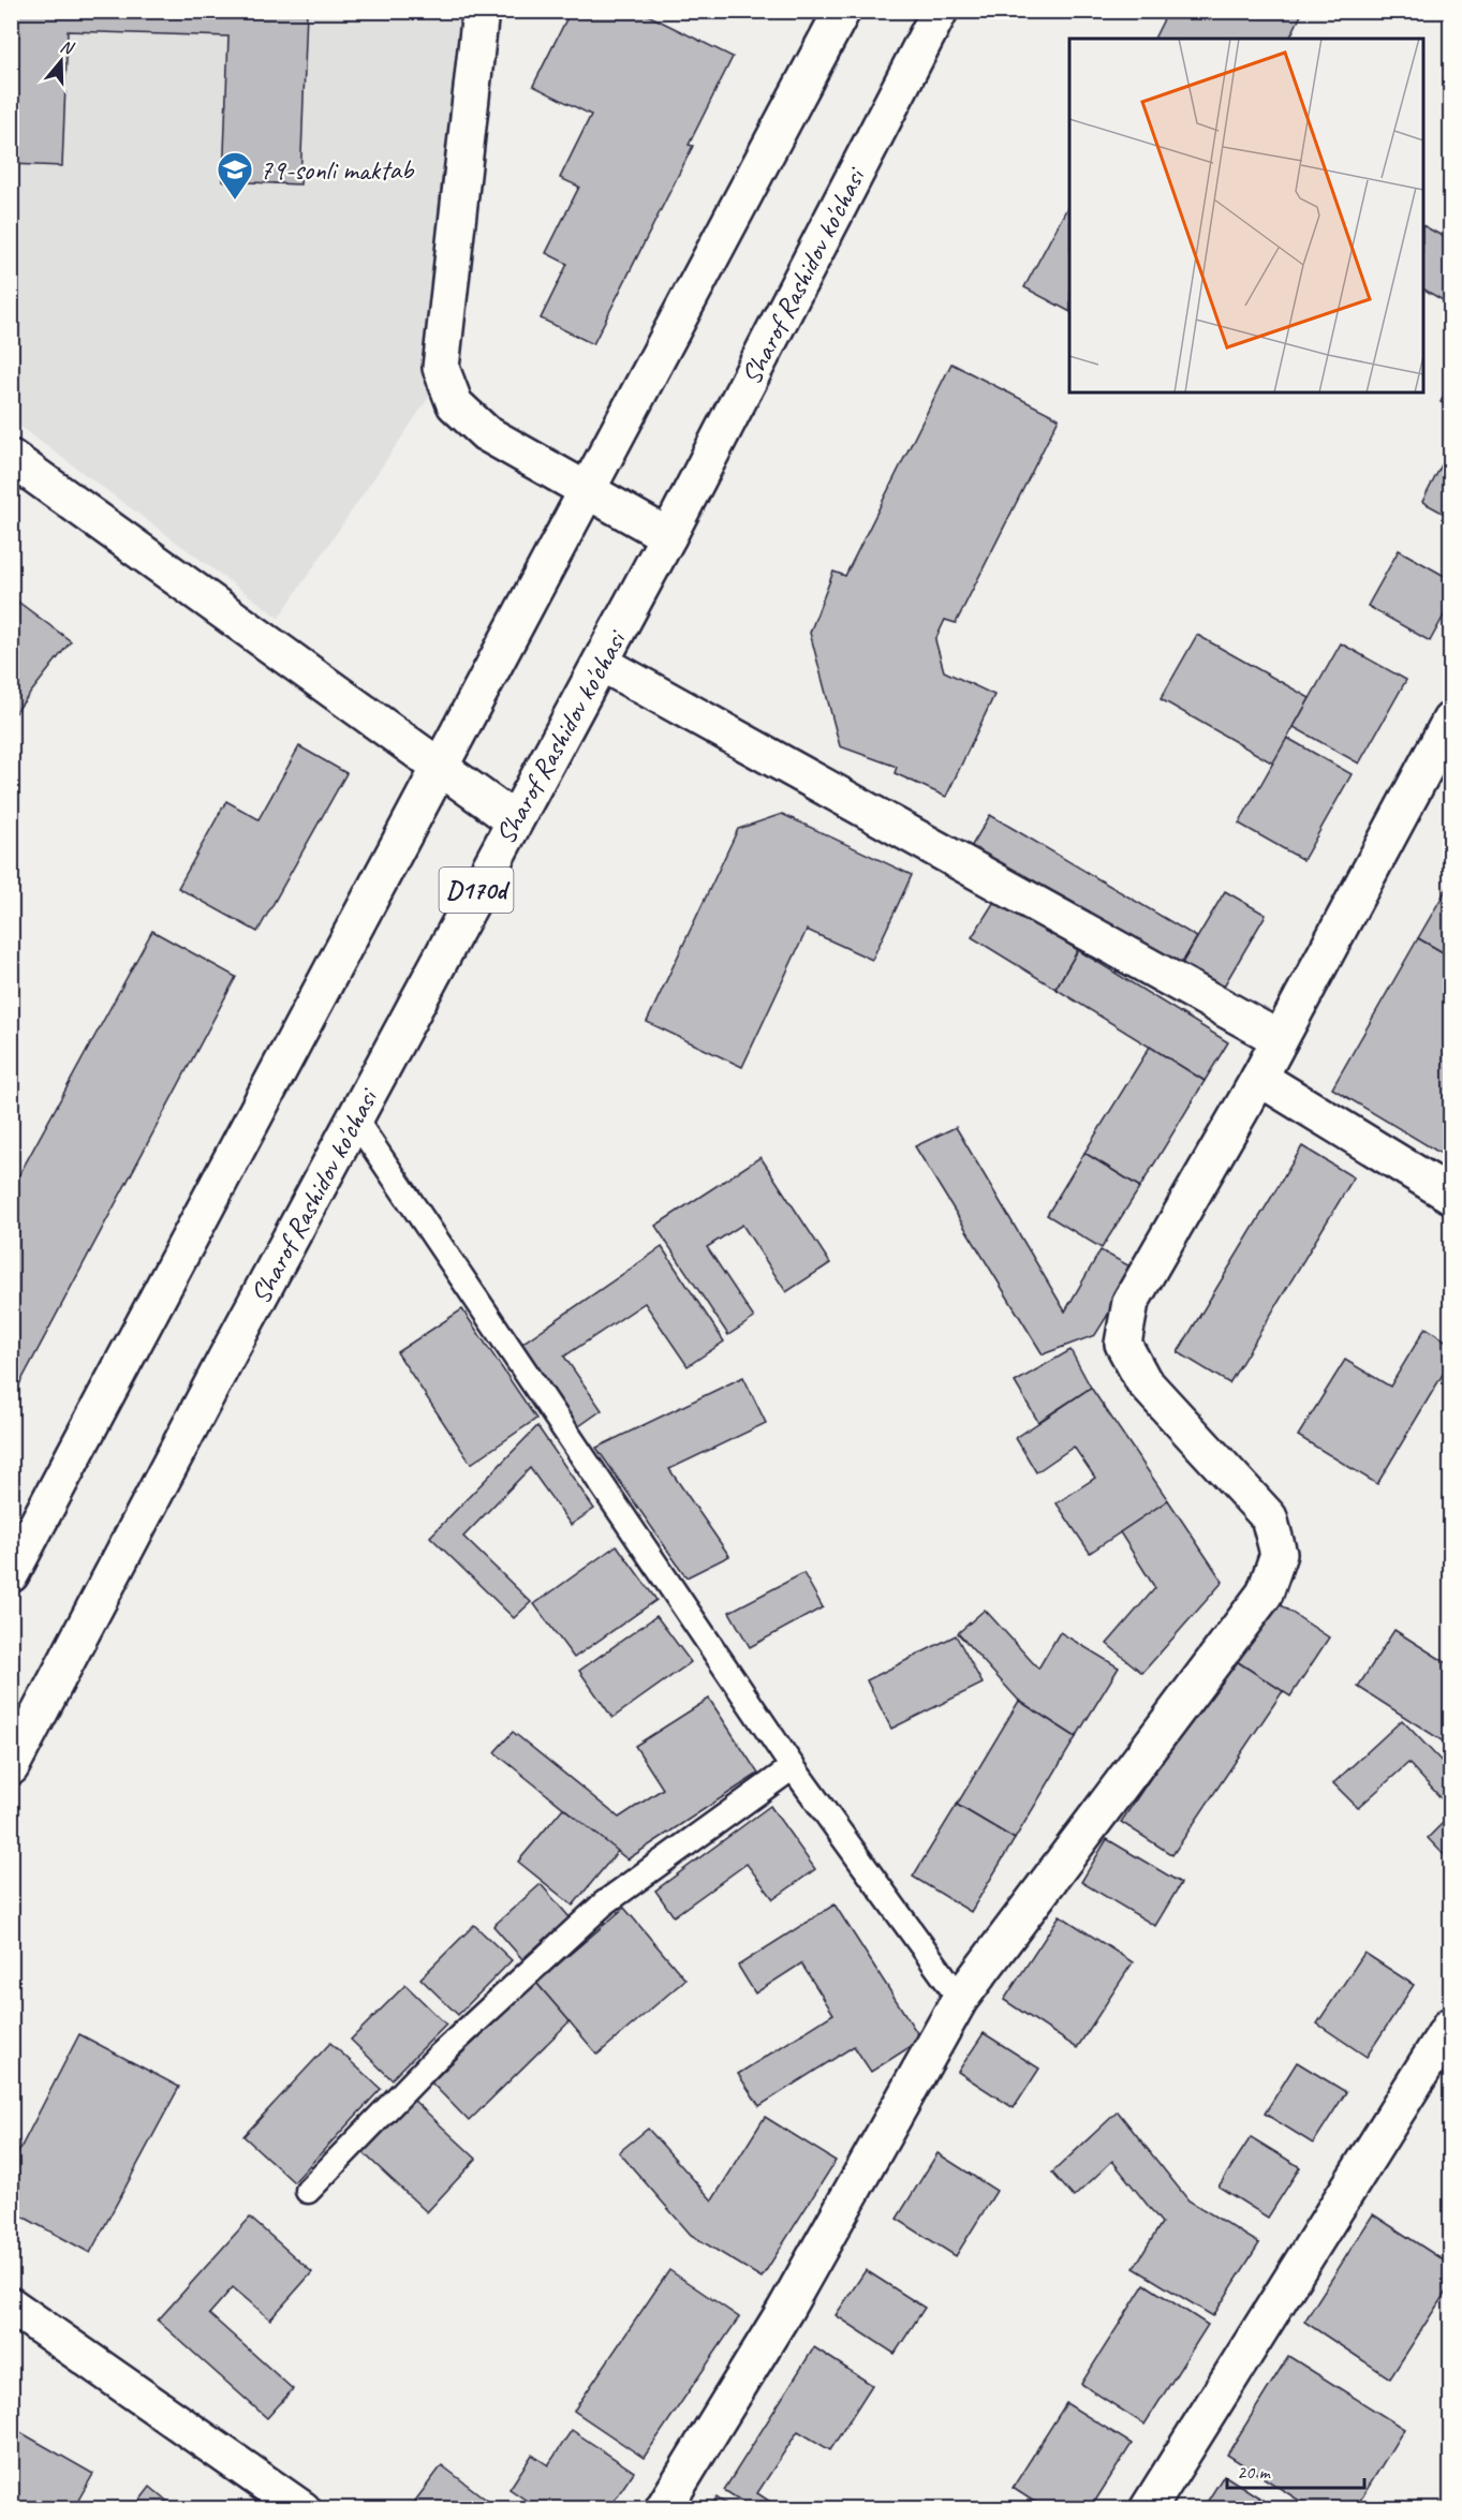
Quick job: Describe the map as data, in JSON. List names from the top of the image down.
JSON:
{
  "streets": {
    "street": ["Sharof Rashidov ko'chasi", "D170d"]
  },
  "places": {
    "school or university": ["79-sonli maktab"]
  },
  "scale_bar": "20 m",
  "north": "top"
}
